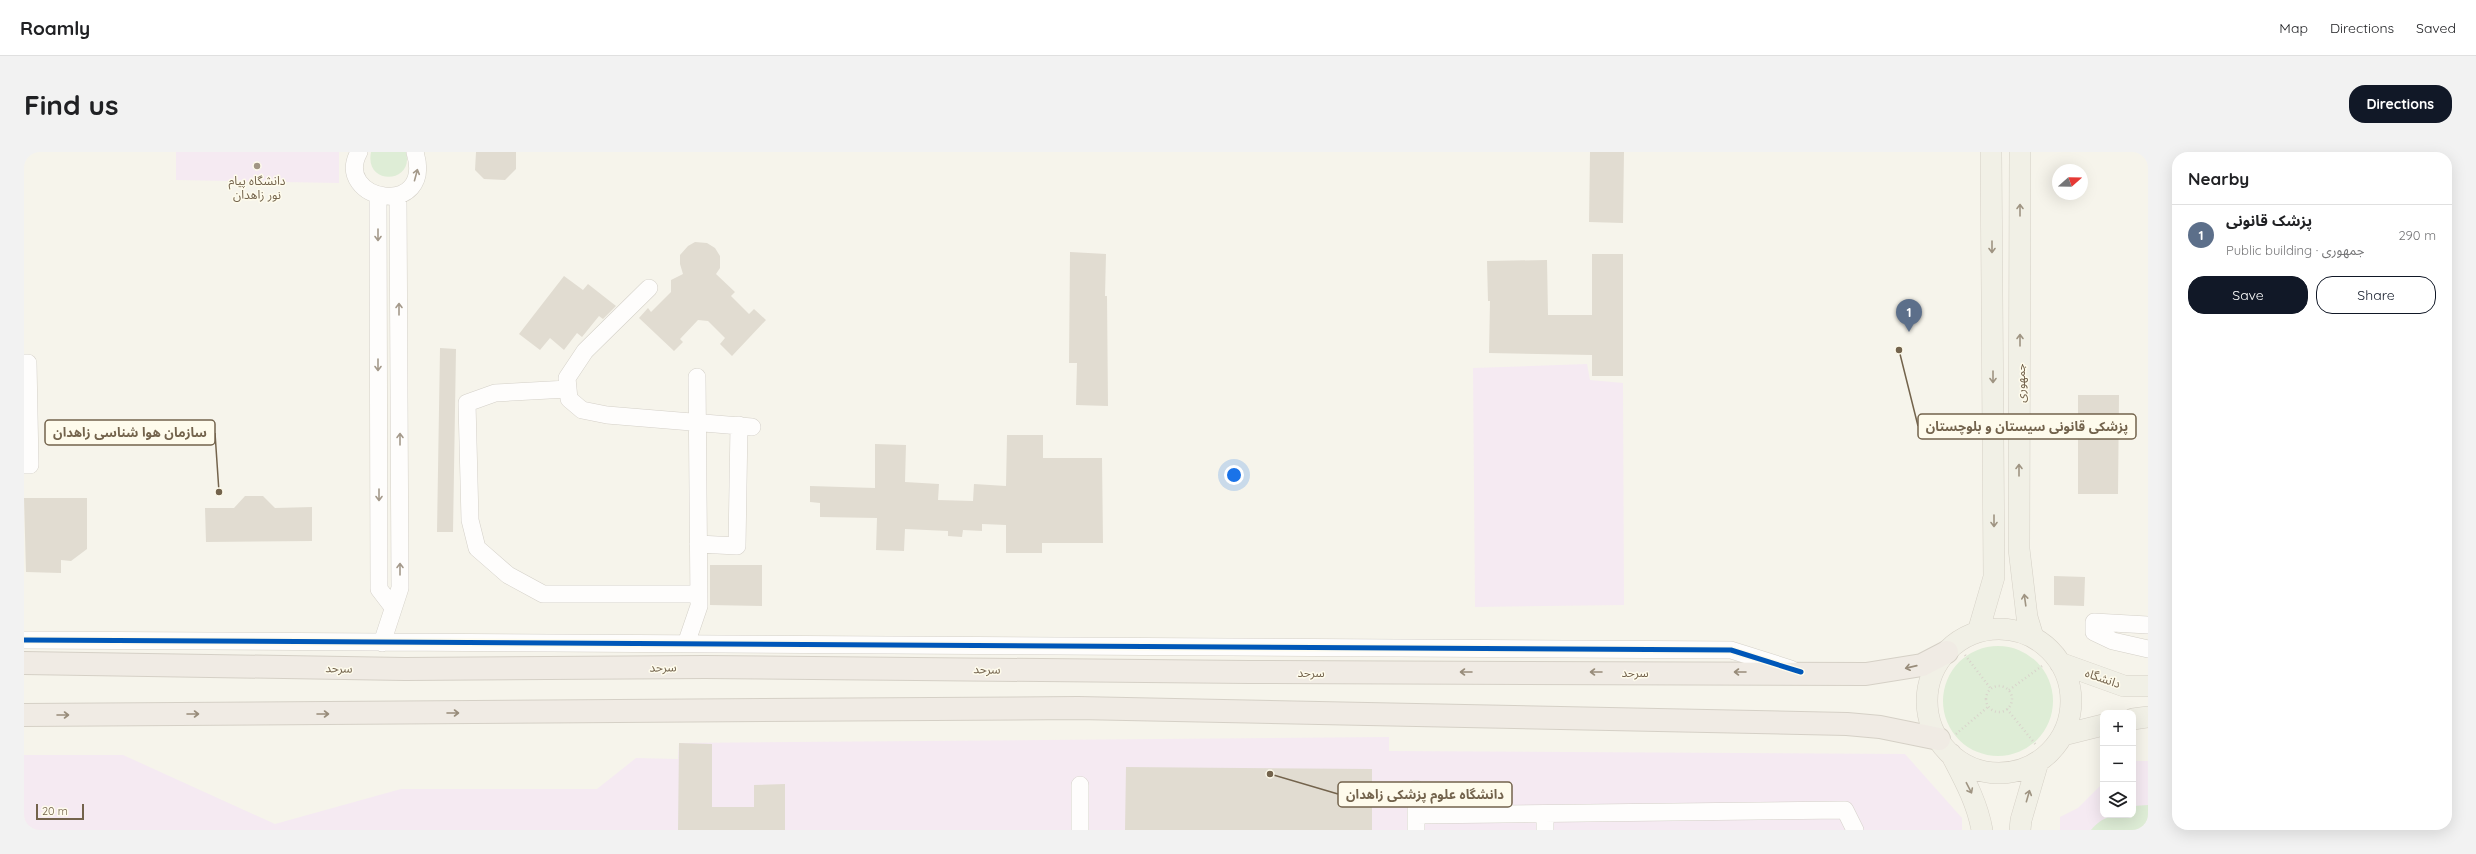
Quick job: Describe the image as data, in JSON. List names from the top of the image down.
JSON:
{
  "streets": {
    "highway": ["سرحد"],
    "main road": ["جمهوری", "دانشگاه"]
  },
  "places": [
    "دانشگاه پیام نور زاهدان",
    "پزشکی قانونی سیستان و بلوچستان",
    "سازمان هوا شناسی زاهدان",
    "دانشگاه علوم پزشکی زاهدان"
  ],
  "scale_bar": "20 m",
  "north": "right",
  "page": {
    "header": "Roamly",
    "nav": ["Map", "Directions", "Saved"],
    "buttons": [
      "Directions",
      ["Save", "Share"]
    ],
    "title": "Find us",
    "heading": "Nearby",
    "list": [
      {
        "mark": "1",
        "name": "پزشک قانونی",
        "note": "Public building · جمهوری",
        "value": "290 m"
      }
    ],
    "pins": "1",
    "map_buttons": ["+", "−"],
    "scale": "20 m"
  }
}
